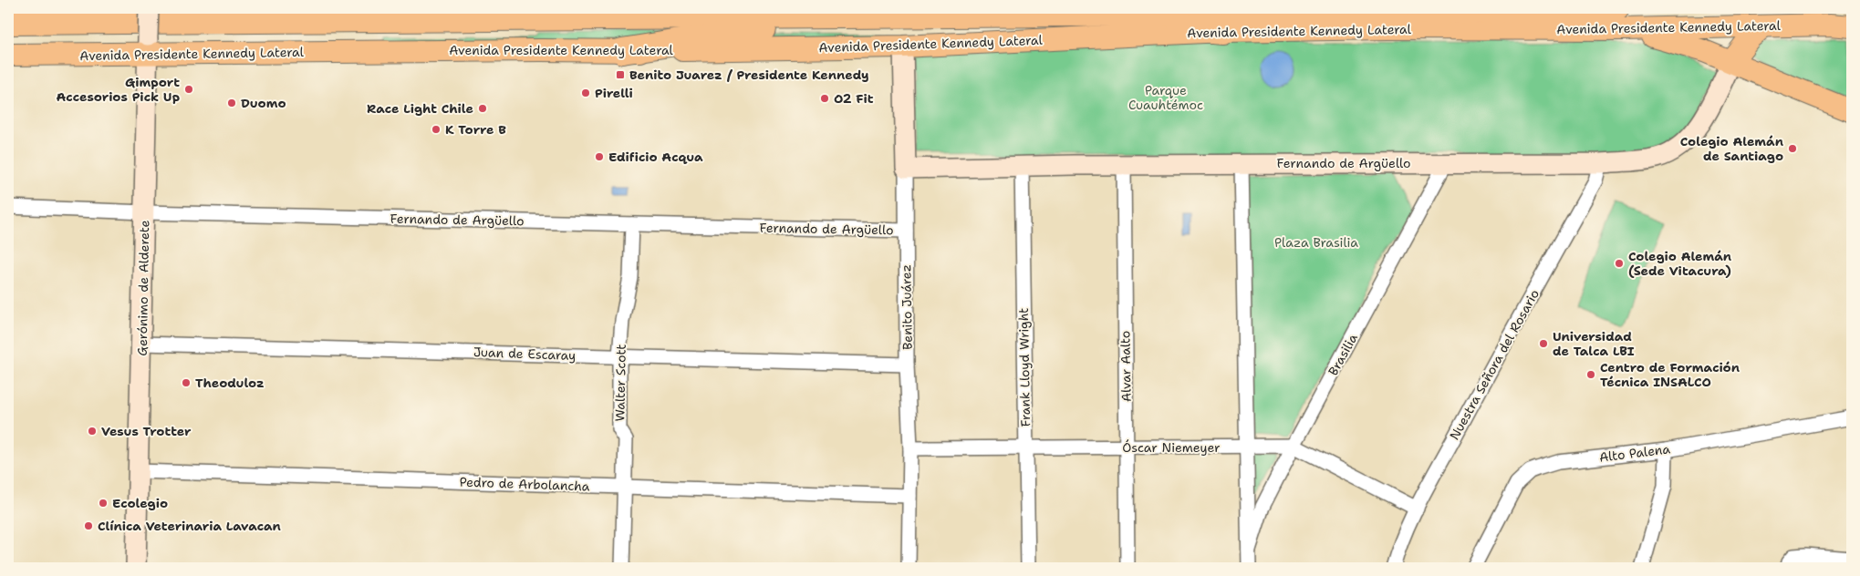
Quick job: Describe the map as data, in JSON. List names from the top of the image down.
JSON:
{
  "streets": {
    "main road": ["Avenida Presidente Kennedy Lateral"],
    "street": [
      "Fernando de Argüello",
      "Gerónimo de Alderete",
      "Benito Juárez",
      "Juan de Escaray",
      "Brasilia",
      "Nuestra Señora del Rosario",
      "Alvar Aalto",
      "Frank Lloyd Wright",
      "Walter Scott",
      "Óscar Niemeyer",
      "Alto Palena",
      "Pedro de Arbolancha"
    ]
  },
  "crossings": [
    ["Avenida Presidente Kennedy Lateral", "Gerónimo de Alderete"],
    ["Avenida Presidente Kennedy Lateral", "Benito Juárez"],
    ["Fernando de Argüello", "Gerónimo de Alderete"],
    ["Fernando de Argüello", "Benito Juárez"],
    ["Fernando de Argüello", "Brasilia"],
    ["Fernando de Argüello", "Nuestra Señora del Rosario"],
    ["Fernando de Argüello", "Alvar Aalto"],
    ["Fernando de Argüello", "Frank Lloyd Wright"],
    ["Fernando de Argüello", "Walter Scott"],
    ["Gerónimo de Alderete", "Juan de Escaray"],
    ["Gerónimo de Alderete", "Pedro de Arbolancha"],
    ["Benito Juárez", "Juan de Escaray"],
    ["Benito Juárez", "Óscar Niemeyer"],
    ["Benito Juárez", "Pedro de Arbolancha"],
    ["Juan de Escaray", "Walter Scott"],
    ["Brasilia", "Óscar Niemeyer"],
    ["Nuestra Señora del Rosario", "Óscar Niemeyer"],
    ["Alvar Aalto", "Óscar Niemeyer"],
    ["Frank Lloyd Wright", "Óscar Niemeyer"],
    ["Walter Scott", "Pedro de Arbolancha"]
  ],
  "parks": ["Parque Cuauhtémoc", "Plaza Brasilia"],
  "places": {
    "transit": ["Benito Juarez / Presidente Kennedy"],
    "other": [
      "Gimport Accesorios Pick Up",
      "Pirelli",
      "O2 Fit",
      "Duomo",
      "Race Light Chile",
      "K Torre B",
      "Colegio Alemán de Santiago",
      "Edificio Acqua",
      "Colegio Alemán (Sede Vitacura)",
      "Universidad de Talca LBI",
      "Centro de Formación Técnica INSALCO",
      "Theoduloz",
      "Vesus Trotter",
      "Ecolegio",
      "Clínica Veterinaria Lavacan"
    ]
  }
}
